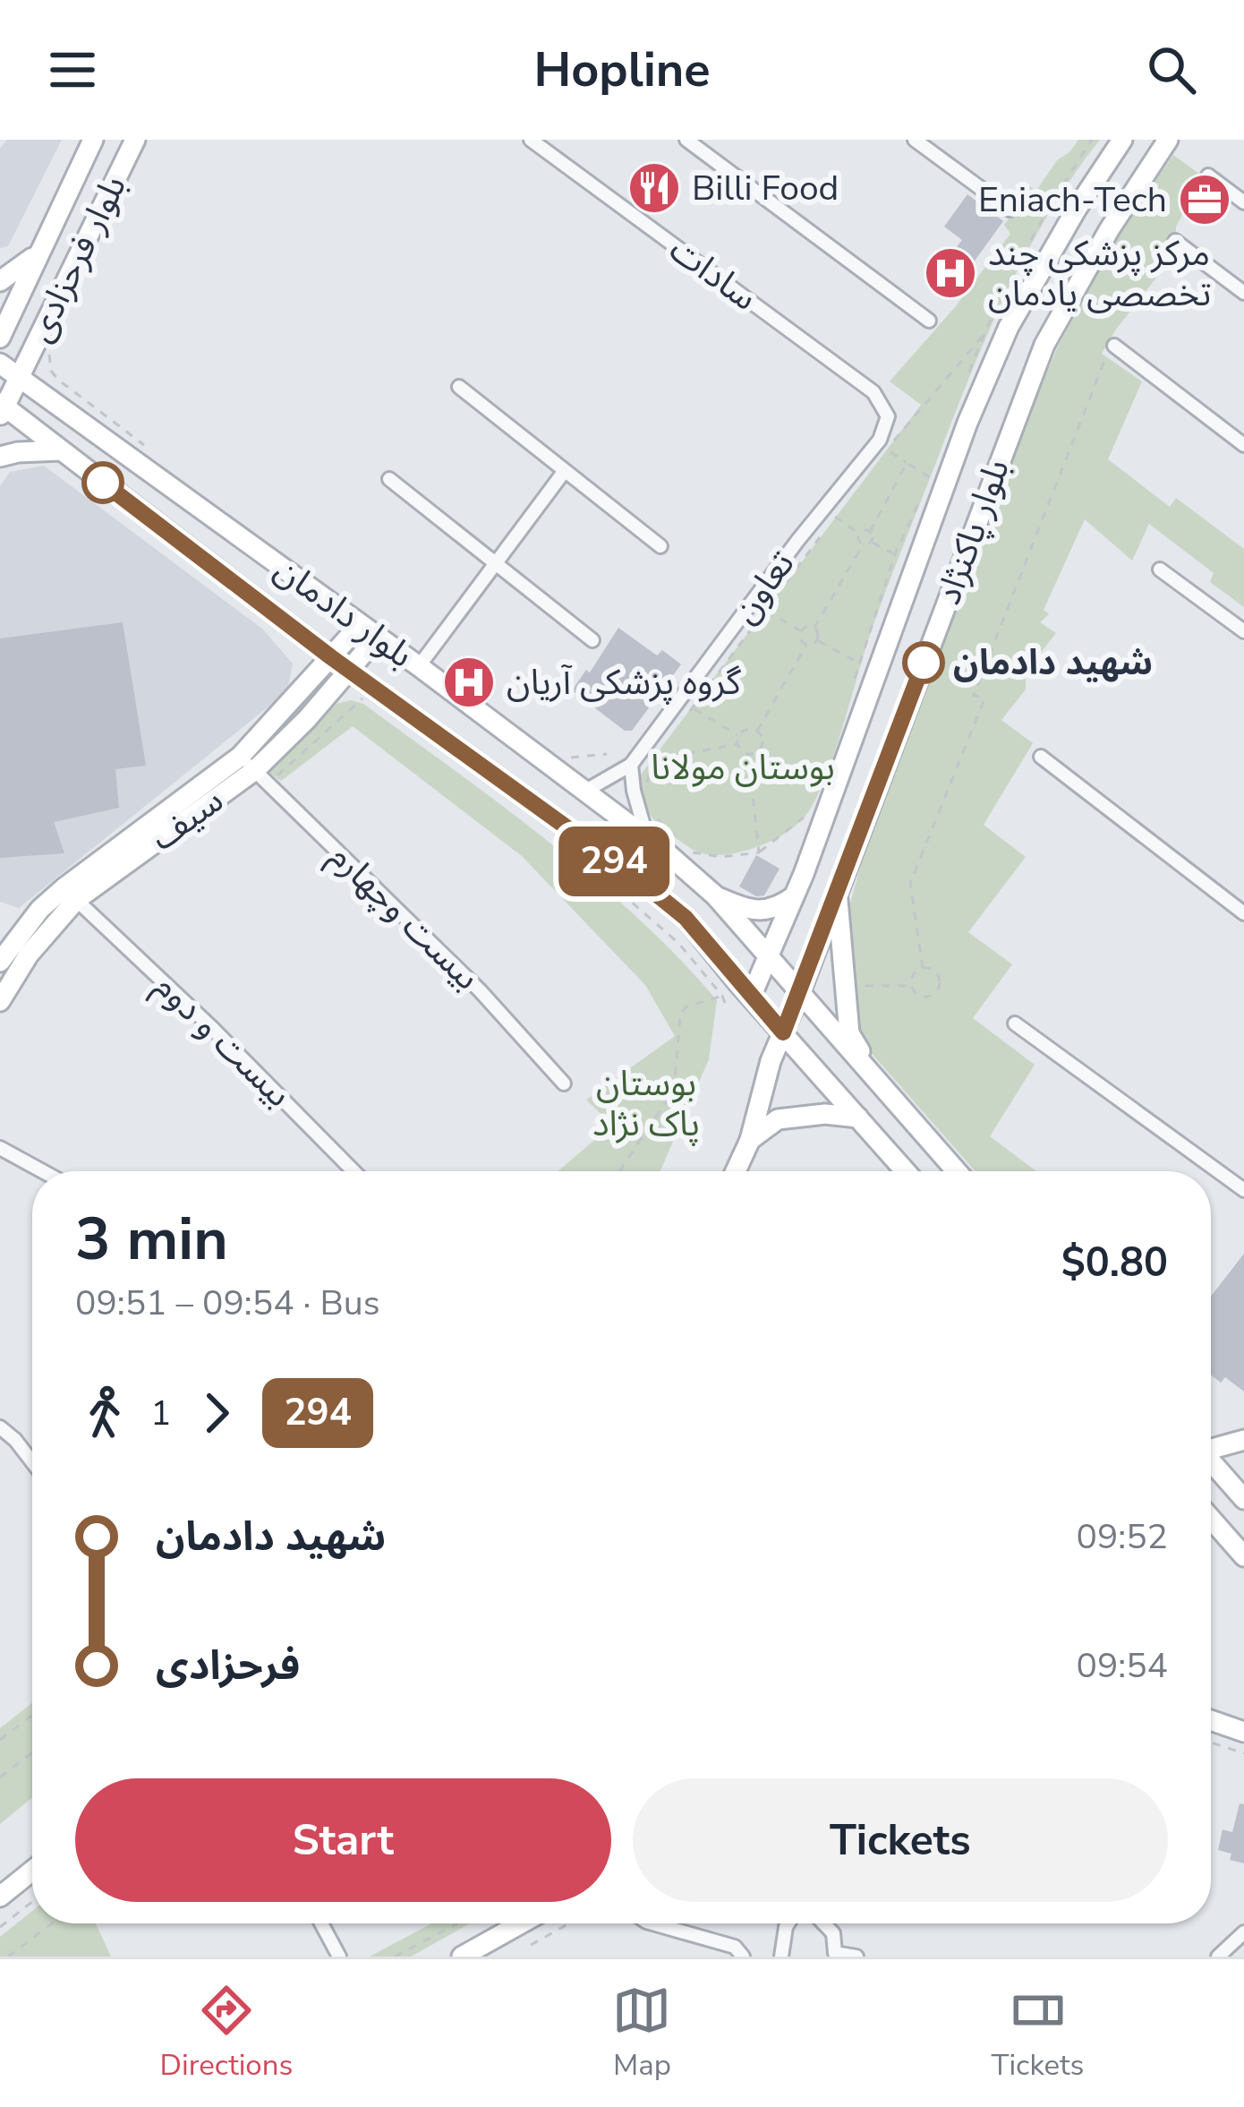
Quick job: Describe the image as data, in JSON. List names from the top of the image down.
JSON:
{
  "streets": {
    "main road": [
      "بلوار فرحزادی",
      "بلوار پاکنژاد",
      "بلوار دادمان",
      "سیف"
    ],
    "street": [
      "سادات",
      "تعاون",
      "بیست وچهارم",
      "بیست و دوم"
    ]
  },
  "crossings": [
    ["بلوار فرحزادی", "بلوار دادمان"],
    ["سادات", "تعاون"],
    ["بلوار پاکنژاد", "بلوار دادمان"],
    ["تعاون", "بلوار دادمان"],
    ["بلوار دادمان", "سیف"],
    ["سیف", "بیست وچهارم"],
    ["سیف", "بیست و دوم"]
  ],
  "parks": ["بوستان مولانا", "بوستان پاک نژاد"],
  "places": {
    "restaurant": ["Billi Food"],
    "office": ["Eniach-Tech"],
    "hospital": ["مرکز پزشکی چند تخصصی یادمان", "گروه پزشکی آریان"],
    "other": ["شهید دادمان"]
  },
  "lines": ["bus line 294"],
  "page": {
    "header": "Hopline",
    "on_map": "294",
    "heading": ["3 min", "09:51 – 09:54 · Bus", "$0.80"],
    "legs": ["1", "294"],
    "list": [
      {
        "name": "شهید دادمان",
        "value": "09:52"
      },
      {
        "name": "فرحزادی",
        "value": "09:54"
      }
    ],
    "buttons": ["Start", "Tickets"],
    "tabs": ["Directions", "Map", "Tickets"]
  }
}
